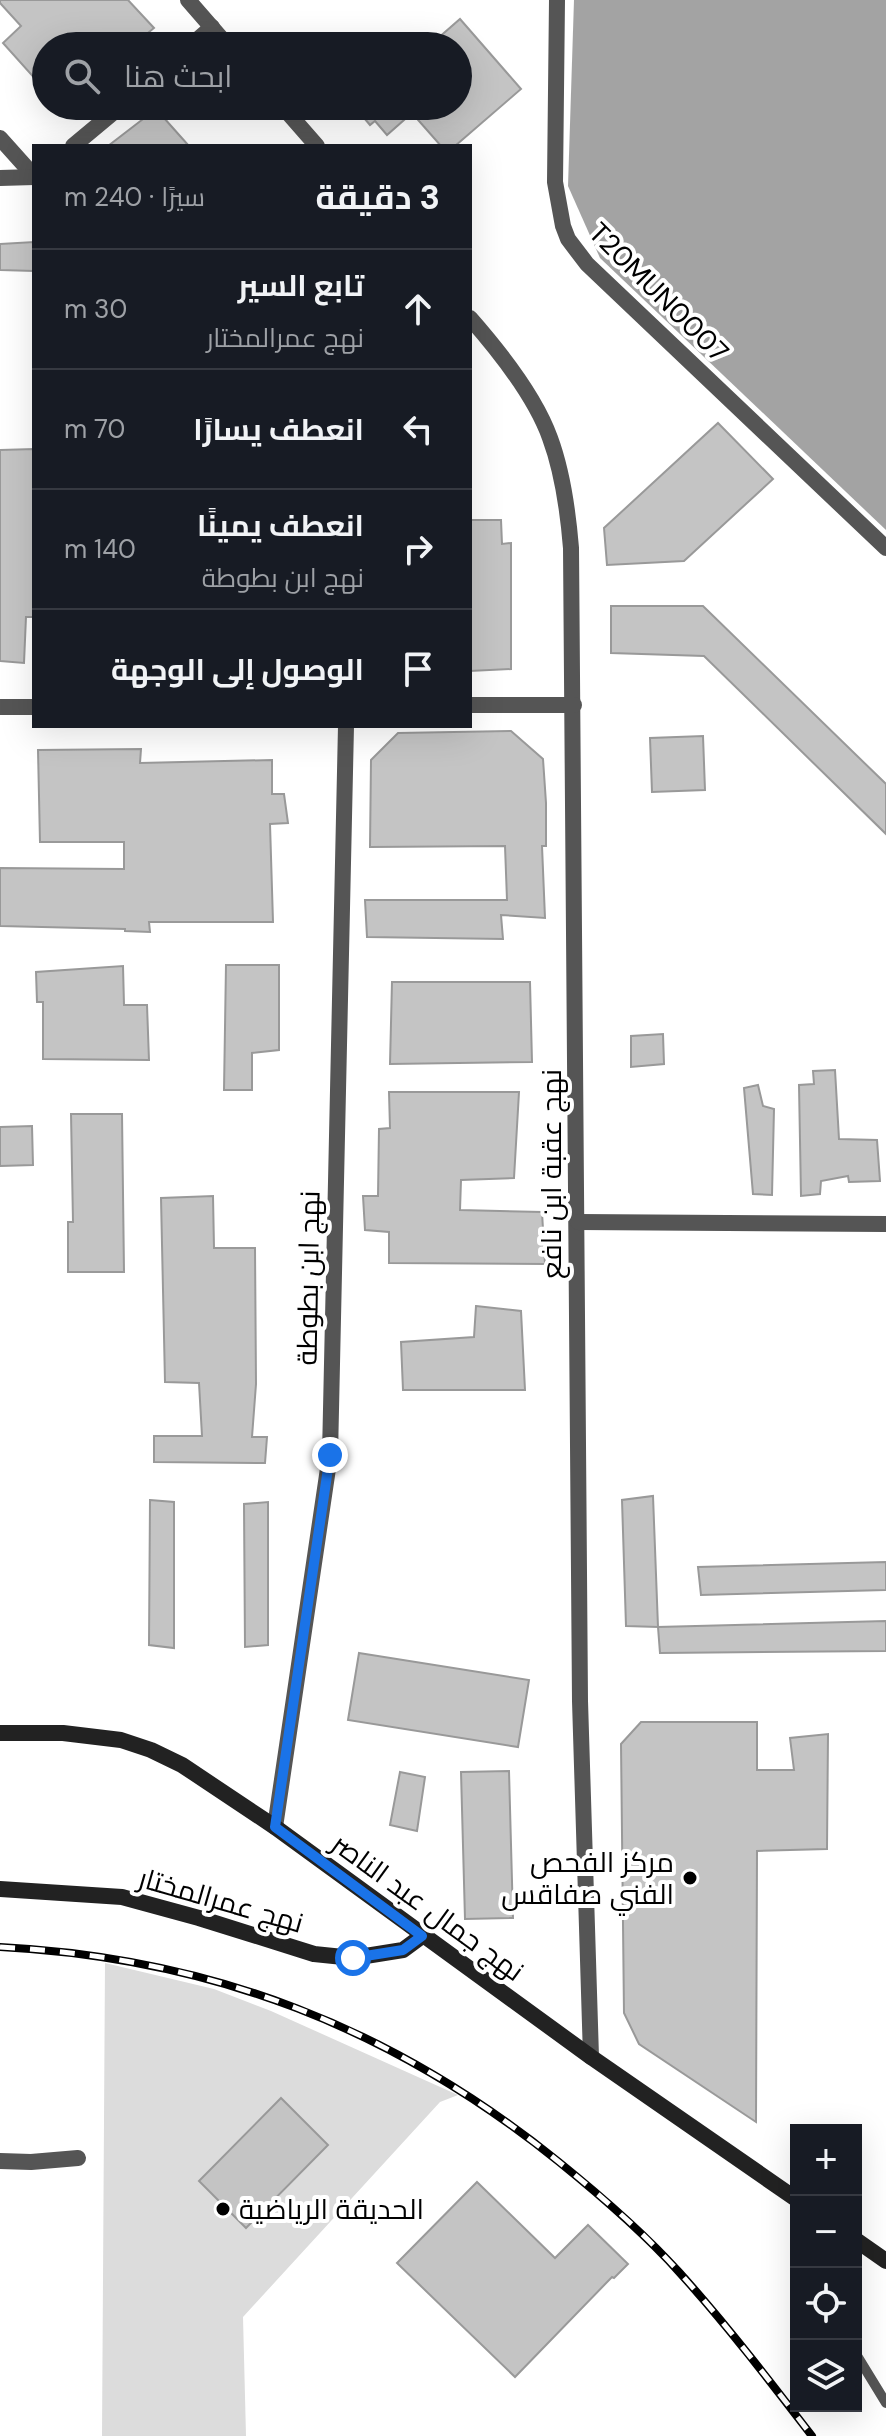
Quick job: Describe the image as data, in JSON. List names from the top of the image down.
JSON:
{
  "streets": {
    "street": [
      "T20MUN0007",
      "نهج عقبة ابن نافع",
      "نهج ابن بطوطة",
      "نهج عمرالمختار",
      "نهج جمال عبد الناصر"
    ]
  },
  "crossings": [
    ["نهج عقبة ابن نافع", "نهج جمال عبد الناصر"],
    ["نهج ابن بطوطة", "نهج جمال عبد الناصر"],
    ["نهج عمرالمختار", "نهج جمال عبد الناصر"]
  ],
  "places": ["مركز الفحص الفني صفاقس", "الحديقة الرياضية"],
  "page": {
    "search": "ابحث هنا",
    "heading": ["3 دقيقة", "سيرًا · 240 m"],
    "list": [
      ["تابع السير", "نهج عمرالمختار", "30 m"],
      ["انعطف يسارًا", "70 m"],
      ["انعطف يمينًا", "نهج ابن بطوطة", "140 m"],
      "الوصول إلى الوجهة"
    ],
    "map_buttons": ["+", "−"]
  }
}
